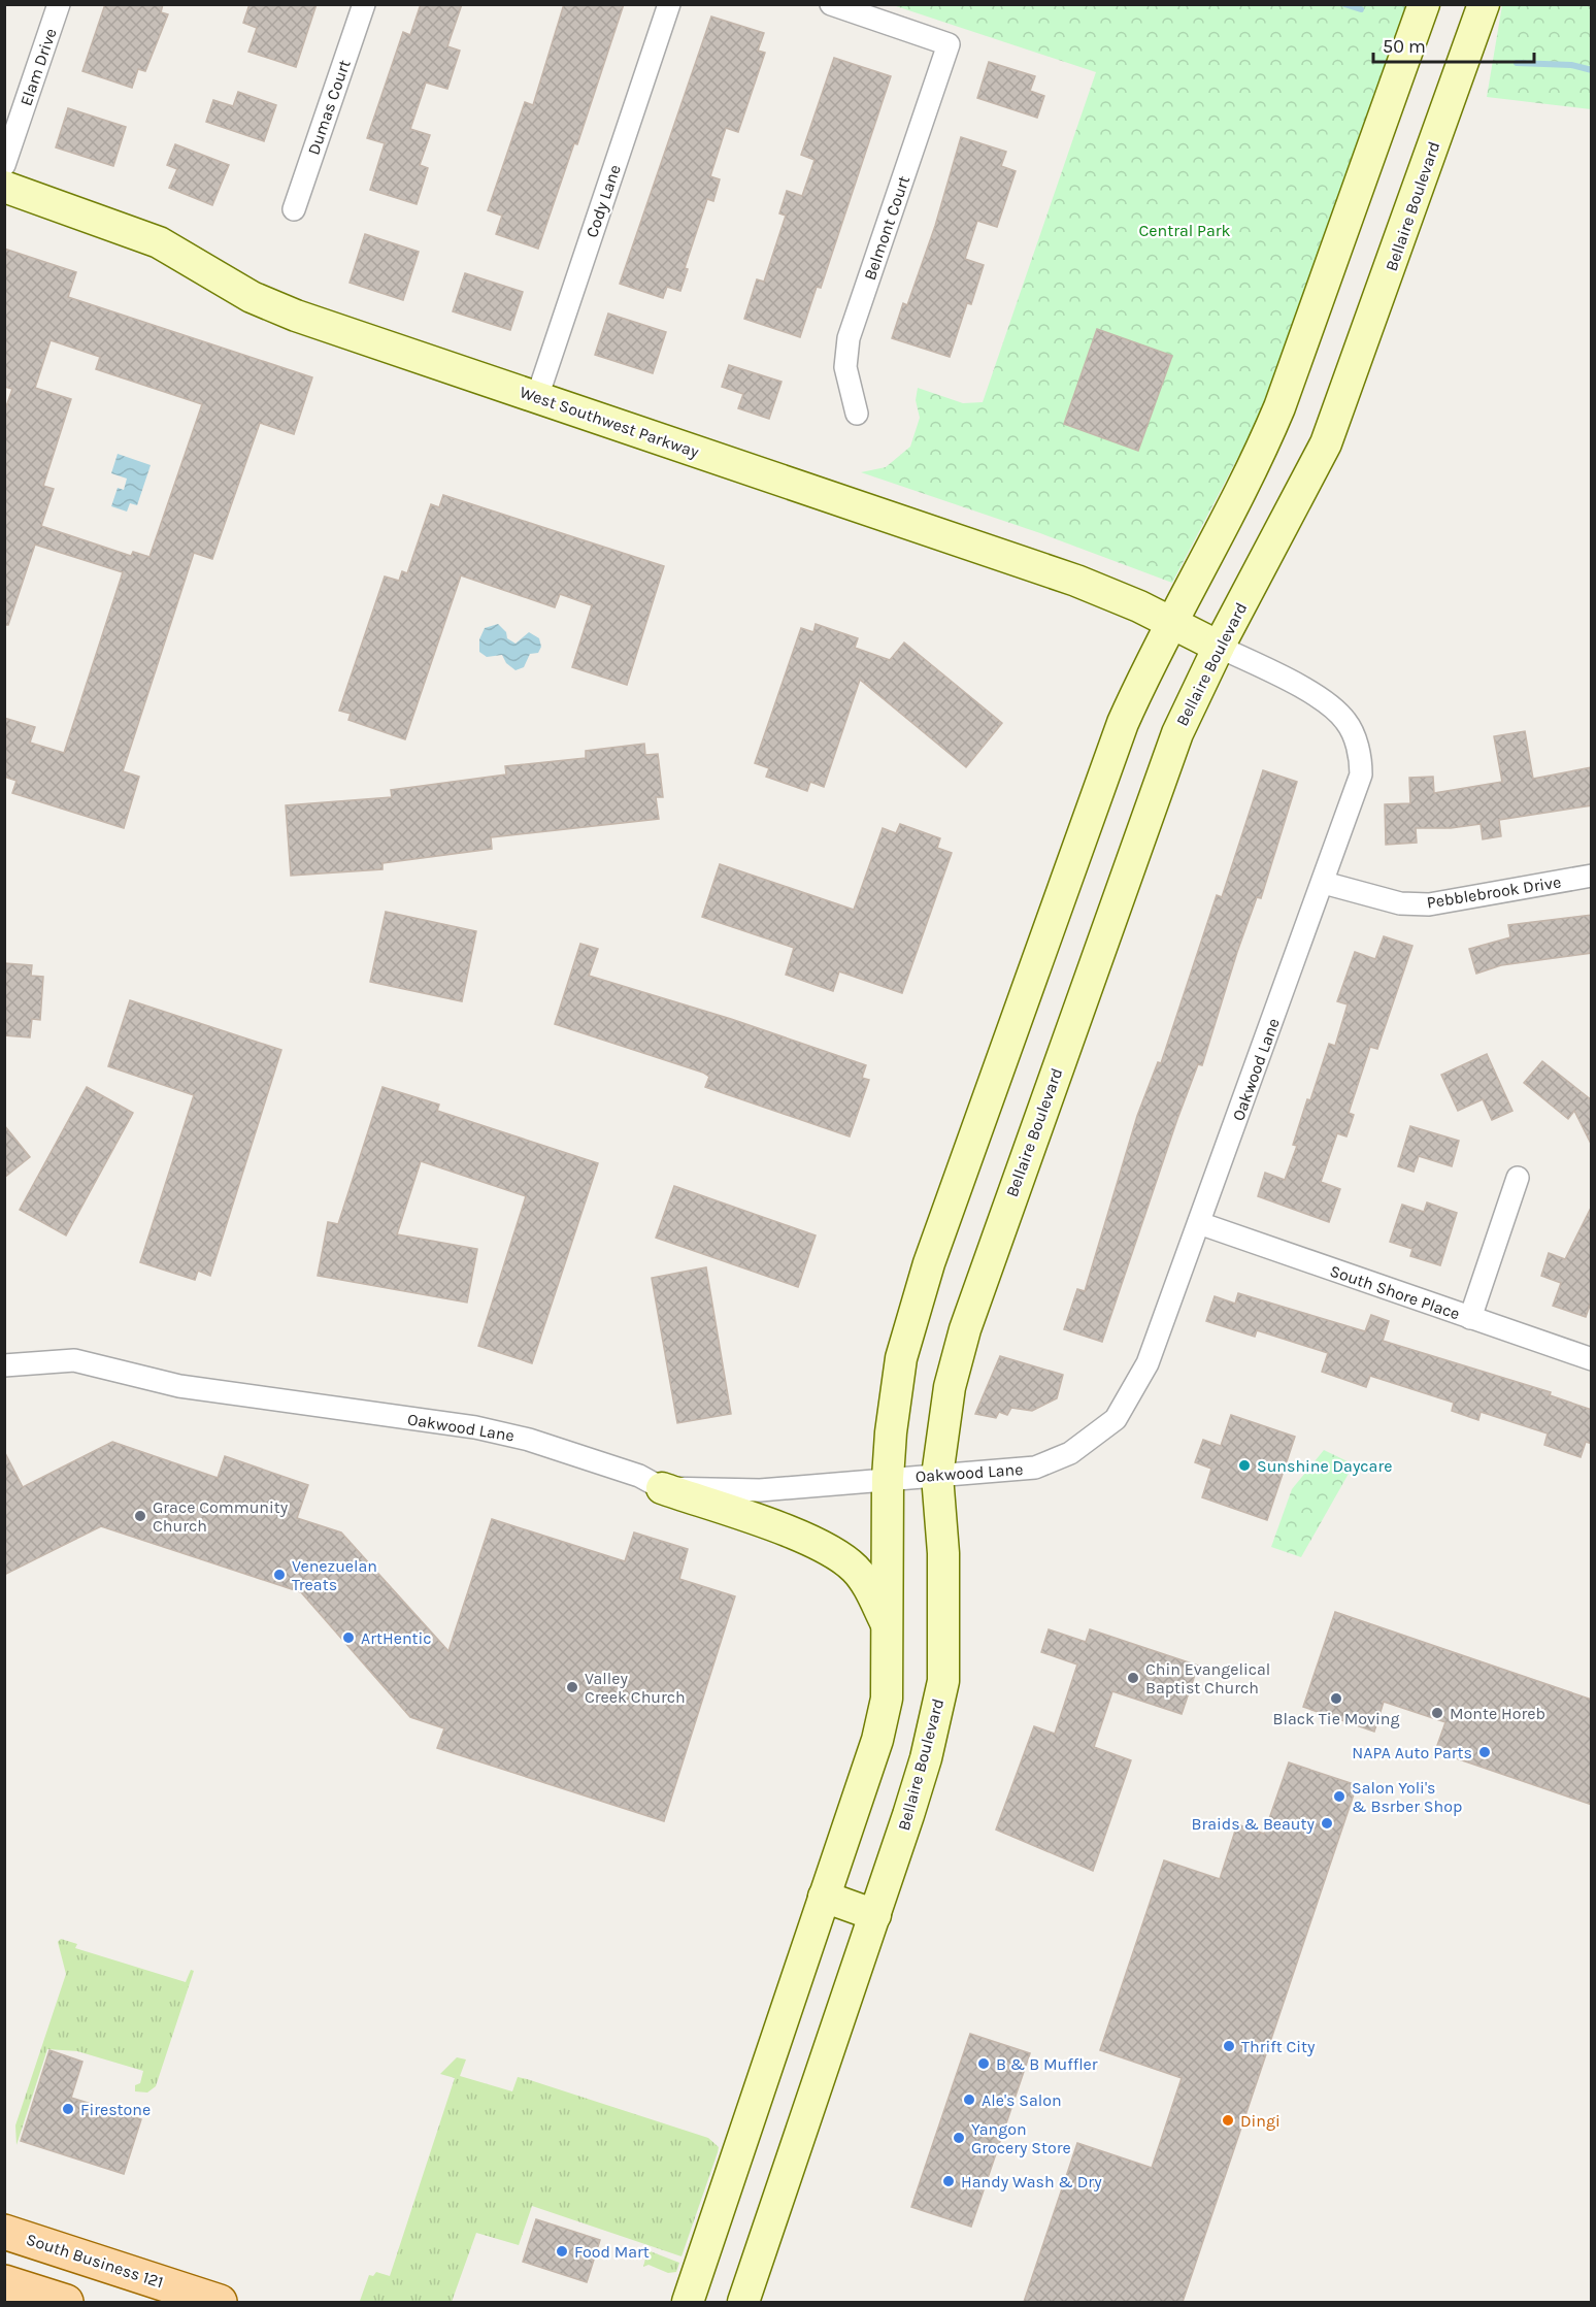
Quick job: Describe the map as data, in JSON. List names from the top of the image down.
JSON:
{
  "streets": {
    "main road": ["Bellaire Boulevard", "West Southwest Parkway", "South Business 121"],
    "street": [
      "Elam Drive",
      "Dumas Court",
      "Cody Lane",
      "Belmont Court",
      "Pebblebrook Drive",
      "Oakwood Lane",
      "South Shore Place"
    ]
  },
  "crossings": [
    ["Cody Lane", "West Southwest Parkway"],
    ["Bellaire Boulevard", "West Southwest Parkway"],
    ["Bellaire Boulevard", "Oakwood Lane"],
    ["West Southwest Parkway", "Oakwood Lane"],
    ["Pebblebrook Drive", "Oakwood Lane"],
    ["Oakwood Lane", "South Shore Place"]
  ],
  "parks": ["Central Park"],
  "places": [
    "Sunshine Daycare",
    "Grace Community Church",
    "Venezuelan Treats",
    "ArtHentic",
    "Chin Evangelical Baptist Church",
    "Valley Creek Church",
    "Black Tie Moving",
    "Monte Horeb",
    "NAPA Auto Parts",
    "Salon Yoli's & Bsrber Shop",
    "Braids & Beauty",
    "Thrift City",
    "B & B Muffler",
    "Ale's Salon",
    "Firestone",
    "Dingi",
    "Yangon Grocery Store",
    "Handy Wash & Dry",
    "Food Mart"
  ],
  "scale_bar": "50 m"
}
